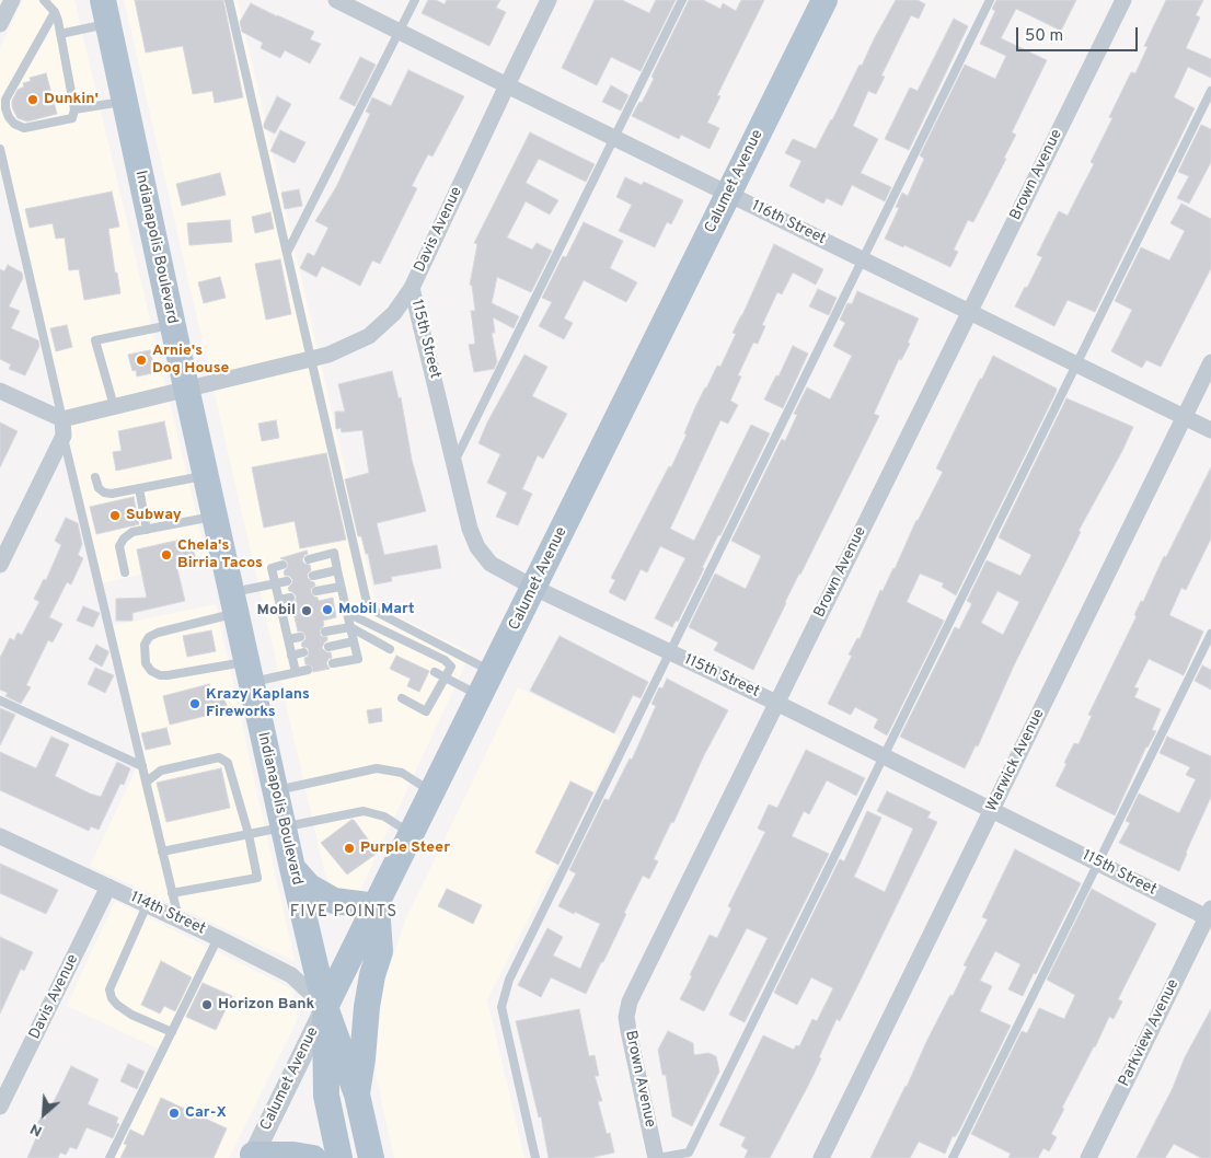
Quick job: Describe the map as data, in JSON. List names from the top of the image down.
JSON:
{
  "streets": {
    "main road": ["Calumet Avenue", "Indianapolis Boulevard"],
    "street": [
      "Brown Avenue",
      "116th Street",
      "Davis Avenue",
      "115th Street",
      "Warwick Avenue",
      "114th Street",
      "Parkview Avenue"
    ]
  },
  "crossings": [
    ["Brown Avenue", "116th Street"],
    ["Brown Avenue", "115th Street"],
    ["Calumet Avenue", "116th Street"],
    ["Calumet Avenue", "Indianapolis Boulevard"],
    ["Calumet Avenue", "115th Street"],
    ["Calumet Avenue", "114th Street"],
    ["116th Street", "Davis Avenue"],
    ["116th Street", "Warwick Avenue"],
    ["Davis Avenue", "Indianapolis Boulevard"],
    ["Davis Avenue", "115th Street"],
    ["Davis Avenue", "114th Street"],
    ["Indianapolis Boulevard", "114th Street"],
    ["115th Street", "Warwick Avenue"],
    ["115th Street", "Parkview Avenue"]
  ],
  "districts": ["FIVE POINTS"],
  "places": [
    "Dunkin'",
    "Arnie's Dog House",
    "Subway",
    "Chela's Birria Tacos",
    "Mobil Mart",
    "Mobil",
    "Krazy Kaplans Fireworks",
    "Purple Steer",
    "Horizon Bank",
    "Car-X"
  ],
  "scale_bar": "50 m",
  "north": "bottom left"
}
